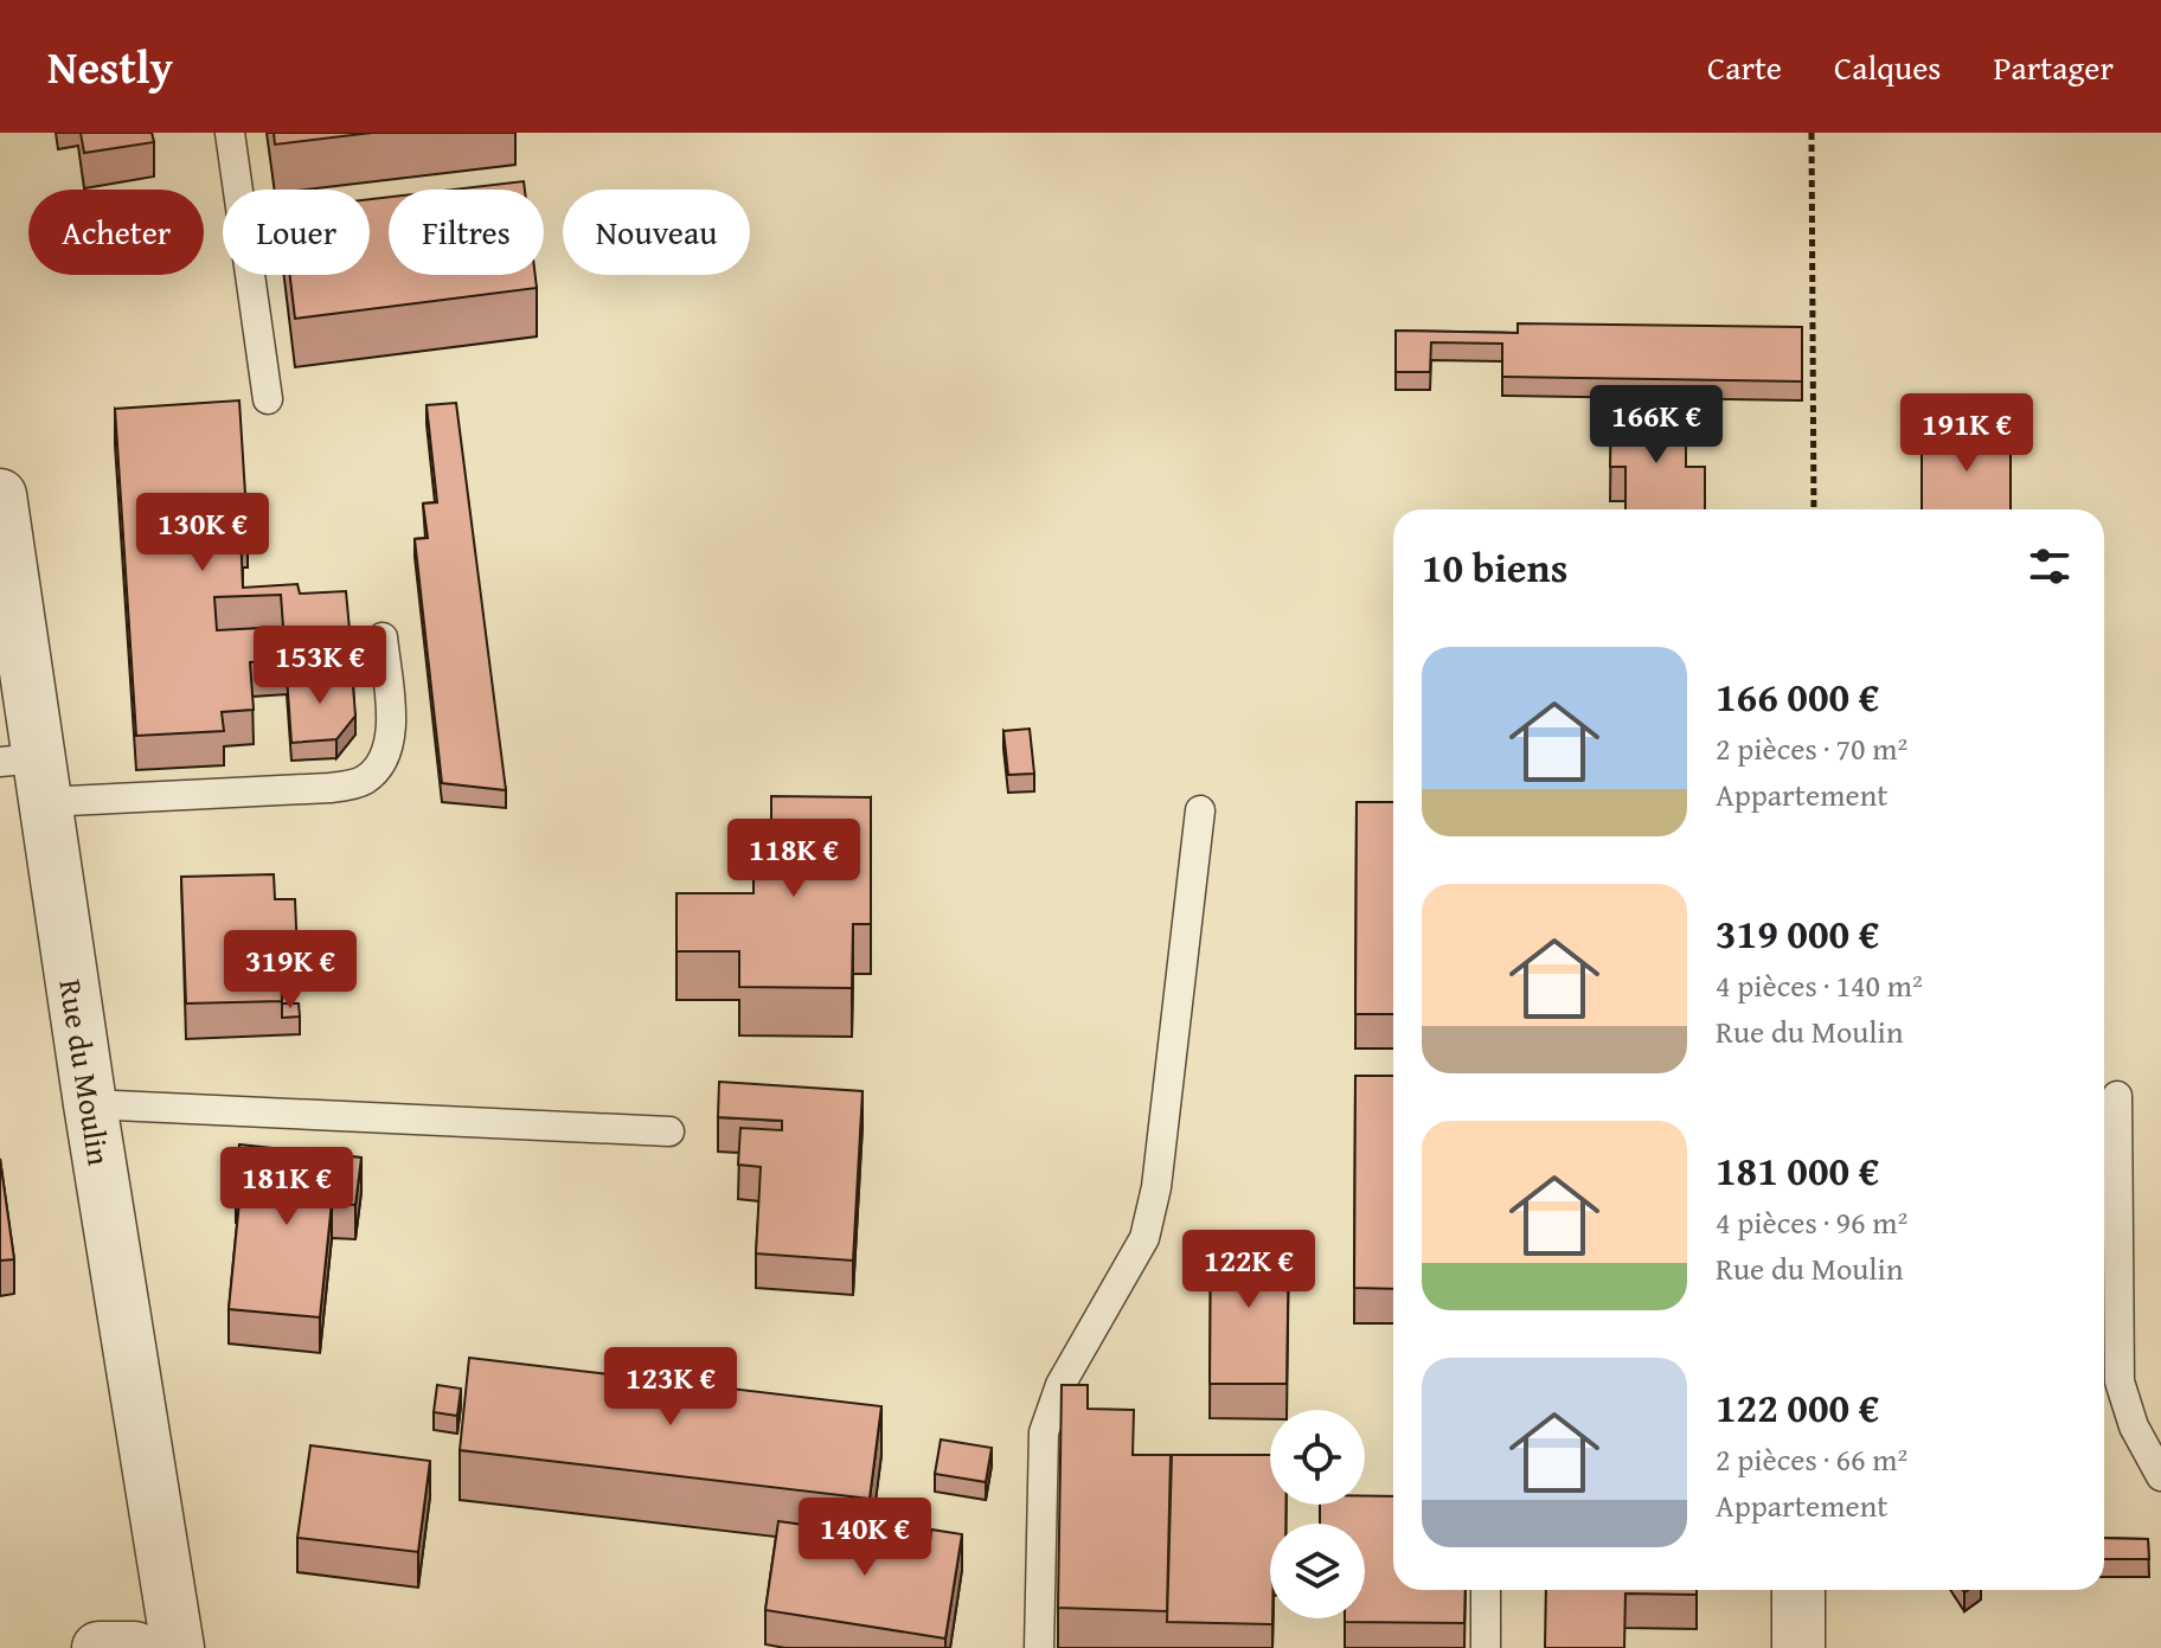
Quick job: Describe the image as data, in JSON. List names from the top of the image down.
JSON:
{
  "streets": {
    "street": ["Rue du Moulin"]
  },
  "page": {
    "header": "Nestly",
    "nav": ["Carte", "Calques", "Partager"],
    "chip": [
      "Acheter",
      "Louer",
      "Filtres",
      "Nouveau"
    ],
    "price": [
      "166K €",
      "191K €",
      "130K €",
      "153K €",
      "118K €",
      "319K €",
      "181K €",
      "122K €",
      "123K €",
      "140K €"
    ],
    "heading": "10 biens",
    "list": [
      {
        "name": "166 000 €",
        "note": "2 pièces · 70 m² · Appartement"
      },
      {
        "name": "319 000 €",
        "note": "4 pièces · 140 m² · Rue du Moulin"
      },
      {
        "name": "181 000 €",
        "note": "4 pièces · 96 m² · Rue du Moulin"
      },
      {
        "name": "122 000 €",
        "note": "2 pièces · 66 m² · Appartement"
      }
    ]
  }
}
